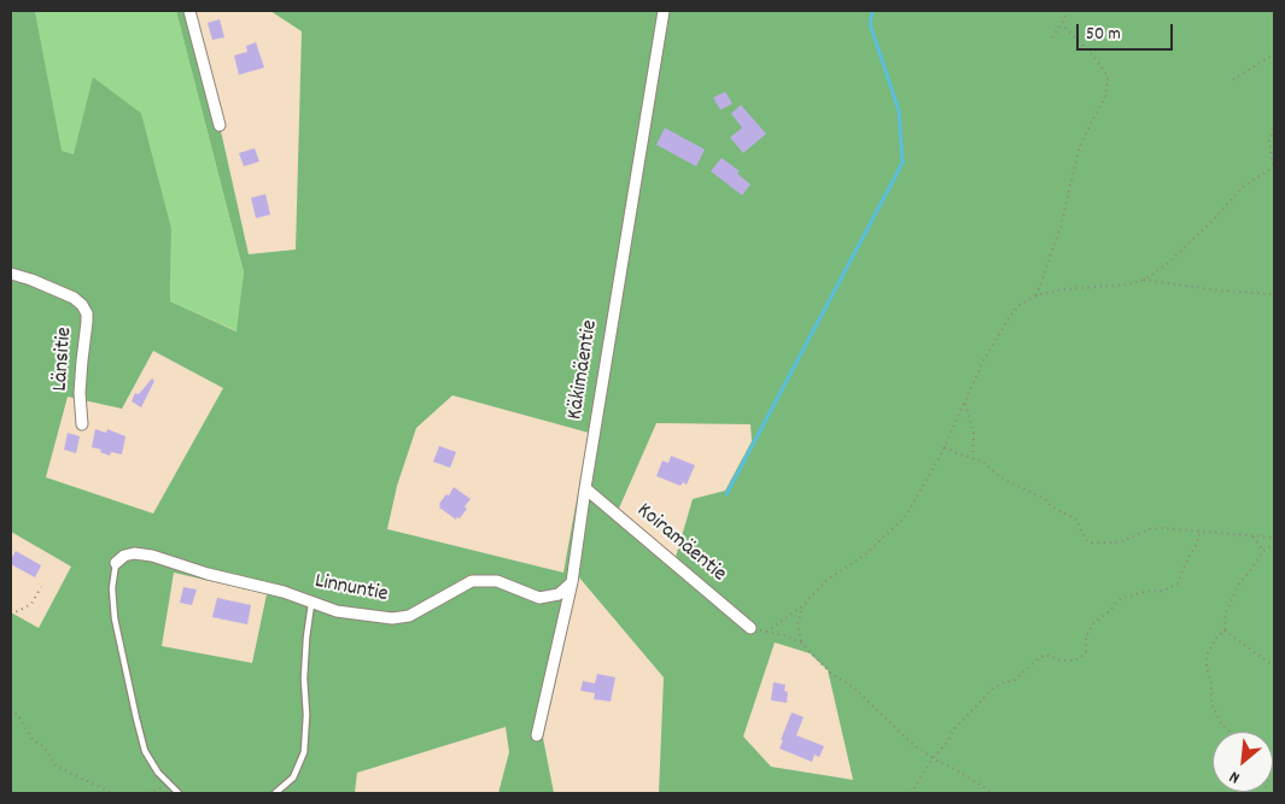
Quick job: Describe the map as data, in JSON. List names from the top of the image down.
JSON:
{
  "streets": {
    "street": [
      "Länsitie",
      "Käkimäentie",
      "Koiramäentie",
      "Linnuntie"
    ]
  },
  "crossings": [
    ["Käkimäentie", "Koiramäentie"],
    ["Käkimäentie", "Linnuntie"]
  ],
  "scale_bar": "50 m",
  "north": "bottom left"
}
